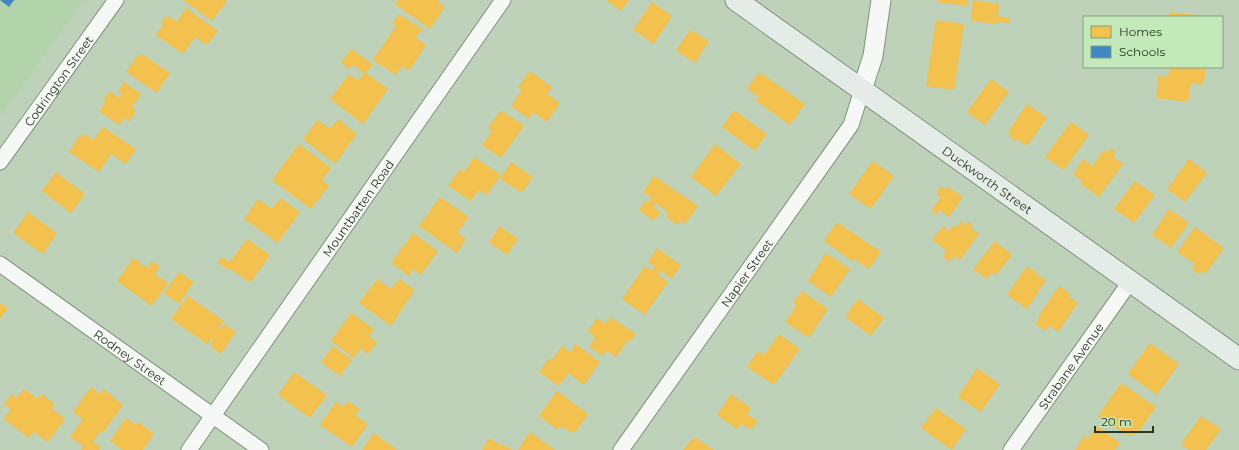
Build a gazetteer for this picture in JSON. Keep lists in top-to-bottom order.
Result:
{
  "streets": {
    "main road": ["Duckworth Street"],
    "street": [
      "Codrington Street",
      "Mountbatten Road",
      "Napier Street",
      "Rodney Street",
      "Strabane Avenue"
    ]
  },
  "crossings": [
    ["Duckworth Street", "Napier Street"],
    ["Duckworth Street", "Strabane Avenue"],
    ["Mountbatten Road", "Rodney Street"]
  ],
  "legend": ["Homes", "Schools"],
  "scale_bar": "20 m"
}
